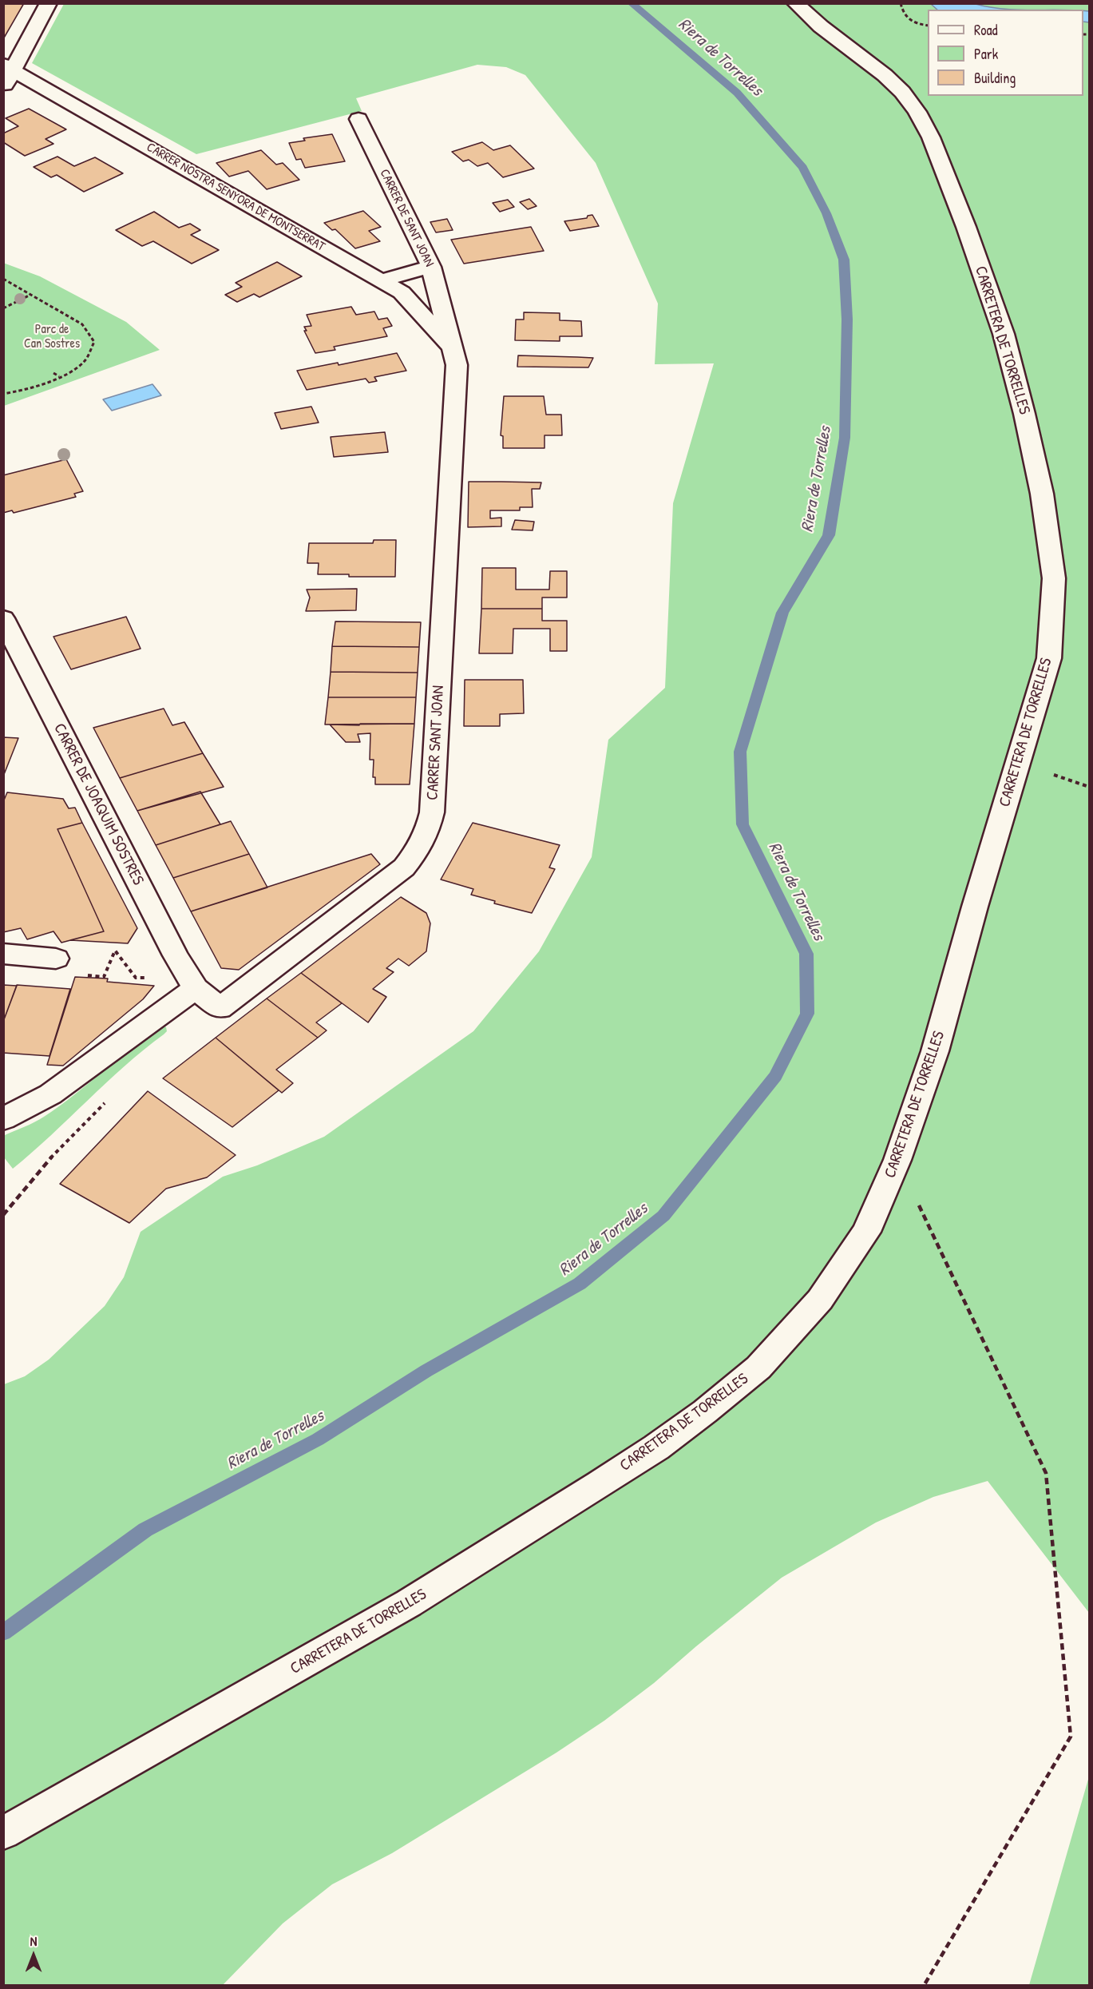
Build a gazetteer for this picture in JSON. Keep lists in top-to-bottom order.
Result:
{
  "streets": {
    "street": [
      "CARRER NOSTRA SENYORA DE MONTSERRAT",
      "CARRER DE SANT JOAN",
      "CARRETERA DE TORRELLES",
      "CARRER SANT JOAN",
      "CARRER DE JOAQUIM SOSTRES"
    ]
  },
  "crossings": [
    ["CARRER NOSTRA SENYORA DE MONTSERRAT", "CARRER DE SANT JOAN"],
    ["CARRER NOSTRA SENYORA DE MONTSERRAT", "CARRER SANT JOAN"],
    ["CARRER DE SANT JOAN", "CARRER SANT JOAN"],
    ["CARRER SANT JOAN", "CARRER DE JOAQUIM SOSTRES"]
  ],
  "water": ["Riera de Torrelles"],
  "parks": ["Parc de Can Sostres"],
  "legend": ["Road", "Park", "Building"],
  "north": "top"
}
